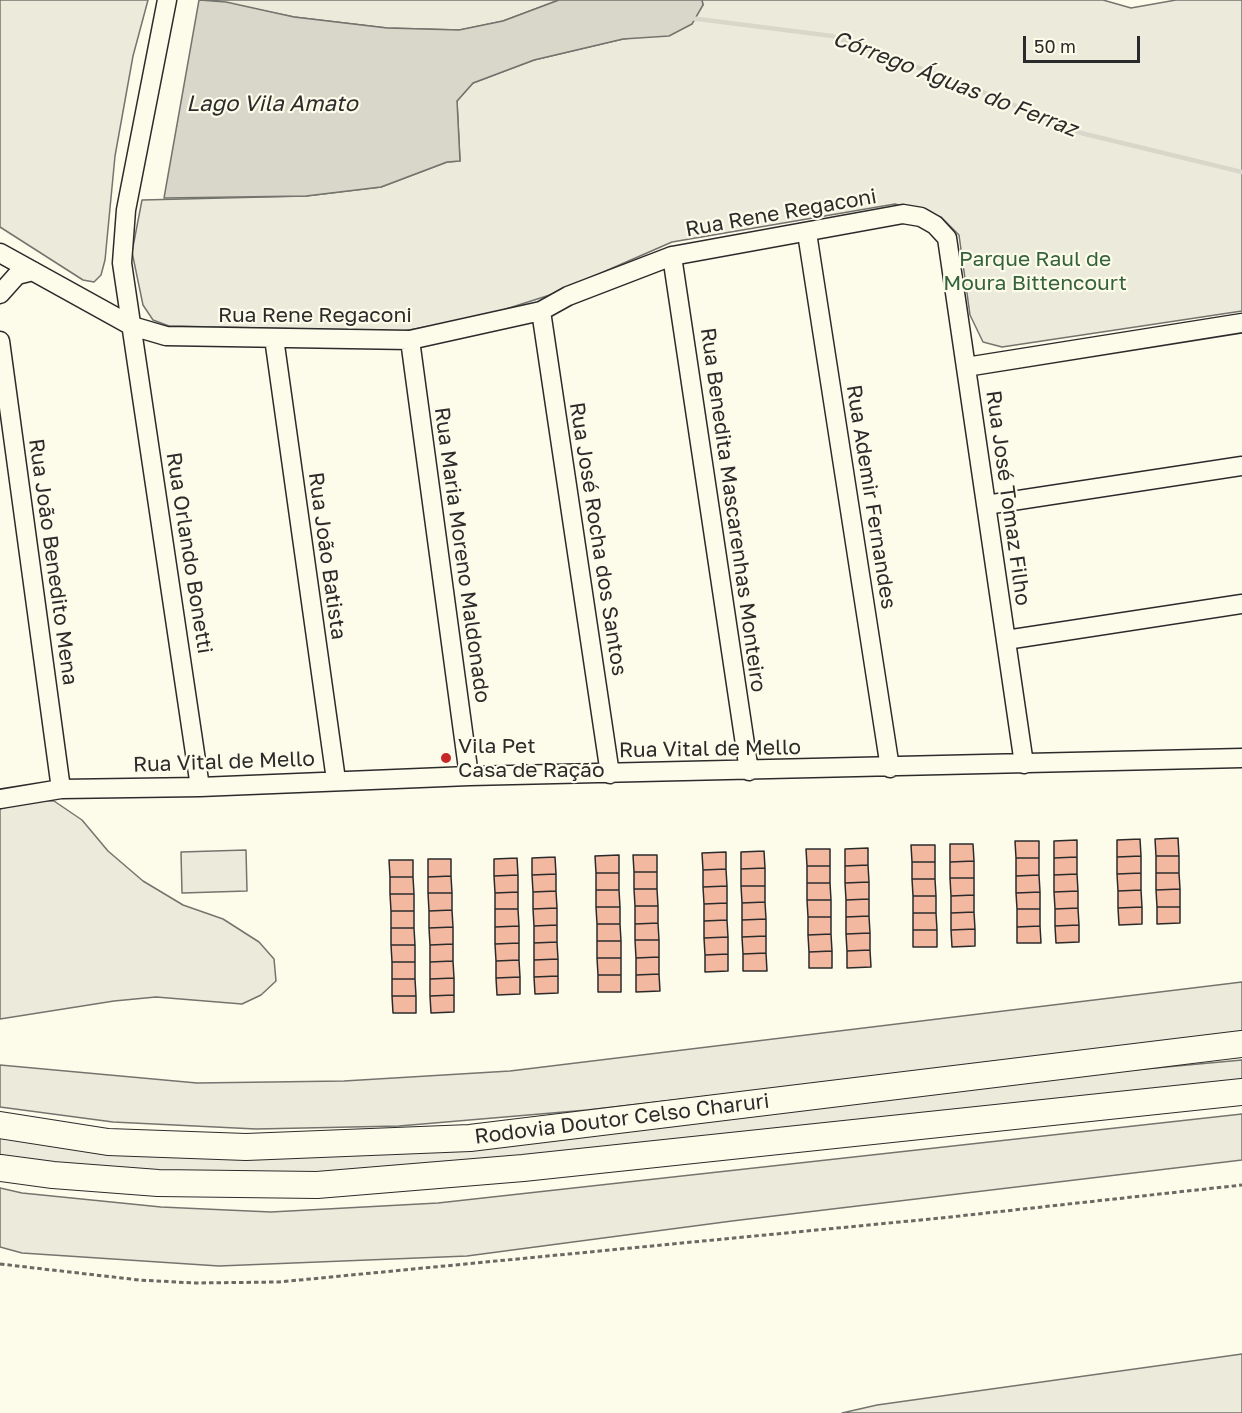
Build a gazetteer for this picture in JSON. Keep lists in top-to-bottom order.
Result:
{
  "streets": {
    "highway": ["Rodovia Doutor Celso Charuri"],
    "street": [
      "Rua Rene Regaconi",
      "Rua Ademir Fernandes",
      "Rua José Tomaz Filho",
      "Rua Benedita Mascarenhas Monteiro",
      "Rua José Rocha dos Santos",
      "Rua Orlando Bonetti",
      "Rua Maria Moreno Maldonado",
      "Rua João Batista",
      "Rua João Benedito Mena",
      "Rua Vital de Mello"
    ]
  },
  "crossings": [
    ["Rua Rene Regaconi", "Rua Ademir Fernandes"],
    ["Rua Rene Regaconi", "Rua José Tomaz Filho"],
    ["Rua Rene Regaconi", "Rua Benedita Mascarenhas Monteiro"],
    ["Rua Rene Regaconi", "Rua José Rocha dos Santos"],
    ["Rua Rene Regaconi", "Rua Orlando Bonetti"],
    ["Rua Rene Regaconi", "Rua Maria Moreno Maldonado"],
    ["Rua Rene Regaconi", "Rua João Batista"],
    ["Rua Ademir Fernandes", "Rua Vital de Mello"],
    ["Rua José Tomaz Filho", "Rua Vital de Mello"],
    ["Rua Benedita Mascarenhas Monteiro", "Rua Vital de Mello"],
    ["Rua José Rocha dos Santos", "Rua Vital de Mello"],
    ["Rua Orlando Bonetti", "Rua Vital de Mello"],
    ["Rua Maria Moreno Maldonado", "Rua Vital de Mello"],
    ["Rua João Batista", "Rua Vital de Mello"],
    ["Rua João Benedito Mena", "Rua Vital de Mello"]
  ],
  "water": ["Córrego Águas do Ferraz", "Lago Vila Amato"],
  "parks": ["Parque Raul de Moura Bittencourt"],
  "places": ["Vila Pet Casa de Ração"],
  "scale_bar": "50 m"
}
